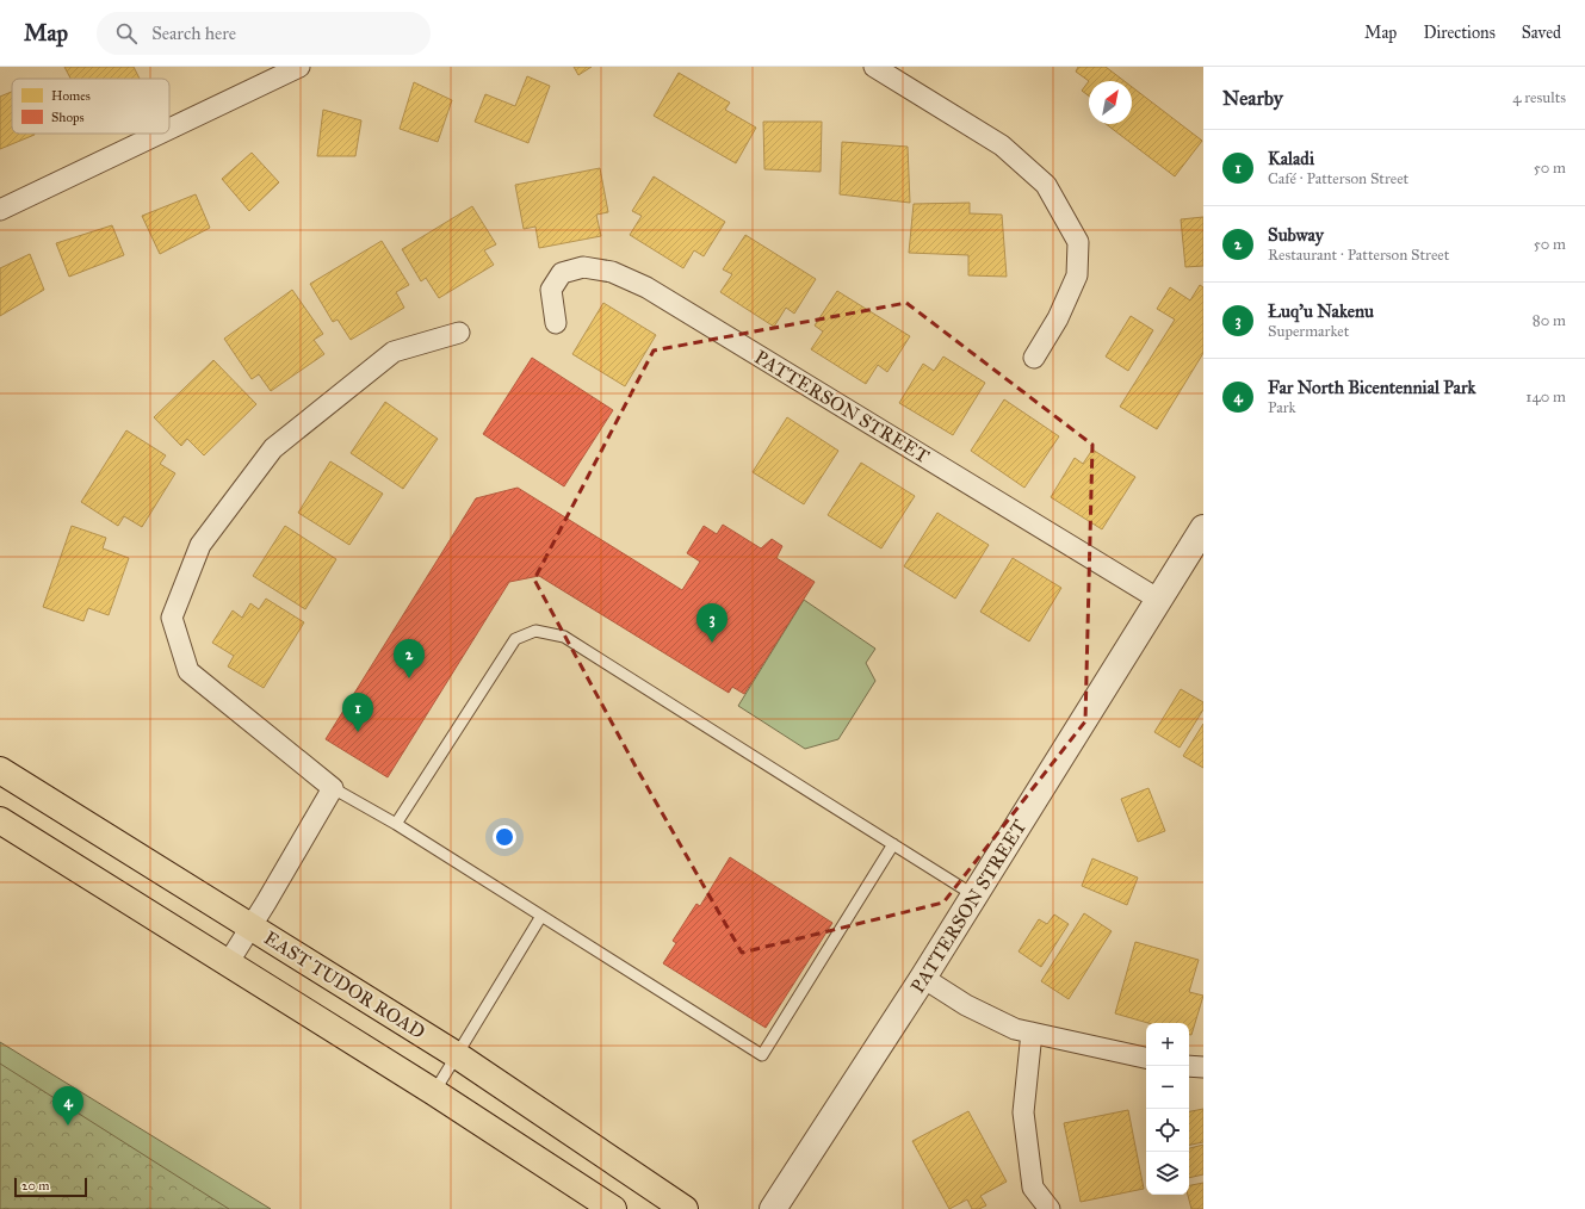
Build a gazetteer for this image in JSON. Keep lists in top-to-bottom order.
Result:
{
  "streets": {
    "main road": ["EAST TUDOR ROAD"],
    "street": ["PATTERSON STREET"]
  },
  "legend": ["Homes", "Shops"],
  "scale_bar": "20 m",
  "north": "top right",
  "page": {
    "header": "Map",
    "search": "Search here",
    "nav": ["Map", "Directions", "Saved"],
    "heading": ["Nearby", "4 results"],
    "list": [
      {
        "mark": "1",
        "name": "Kaladi",
        "note": "Café · Patterson Street",
        "value": "50 m"
      },
      {
        "mark": "2",
        "name": "Subway",
        "note": "Restaurant · Patterson Street",
        "value": "50 m"
      },
      {
        "mark": "3",
        "name": "Łuq’u Nakenu",
        "note": "Supermarket",
        "value": "80 m"
      },
      {
        "mark": "4",
        "name": "Far North Bicentennial Park",
        "note": "Park",
        "value": "140 m"
      }
    ],
    "pins": [
      "3",
      "2",
      "1",
      "4"
    ],
    "map_buttons": ["+", "−"],
    "scale": "20 m"
  }
}
